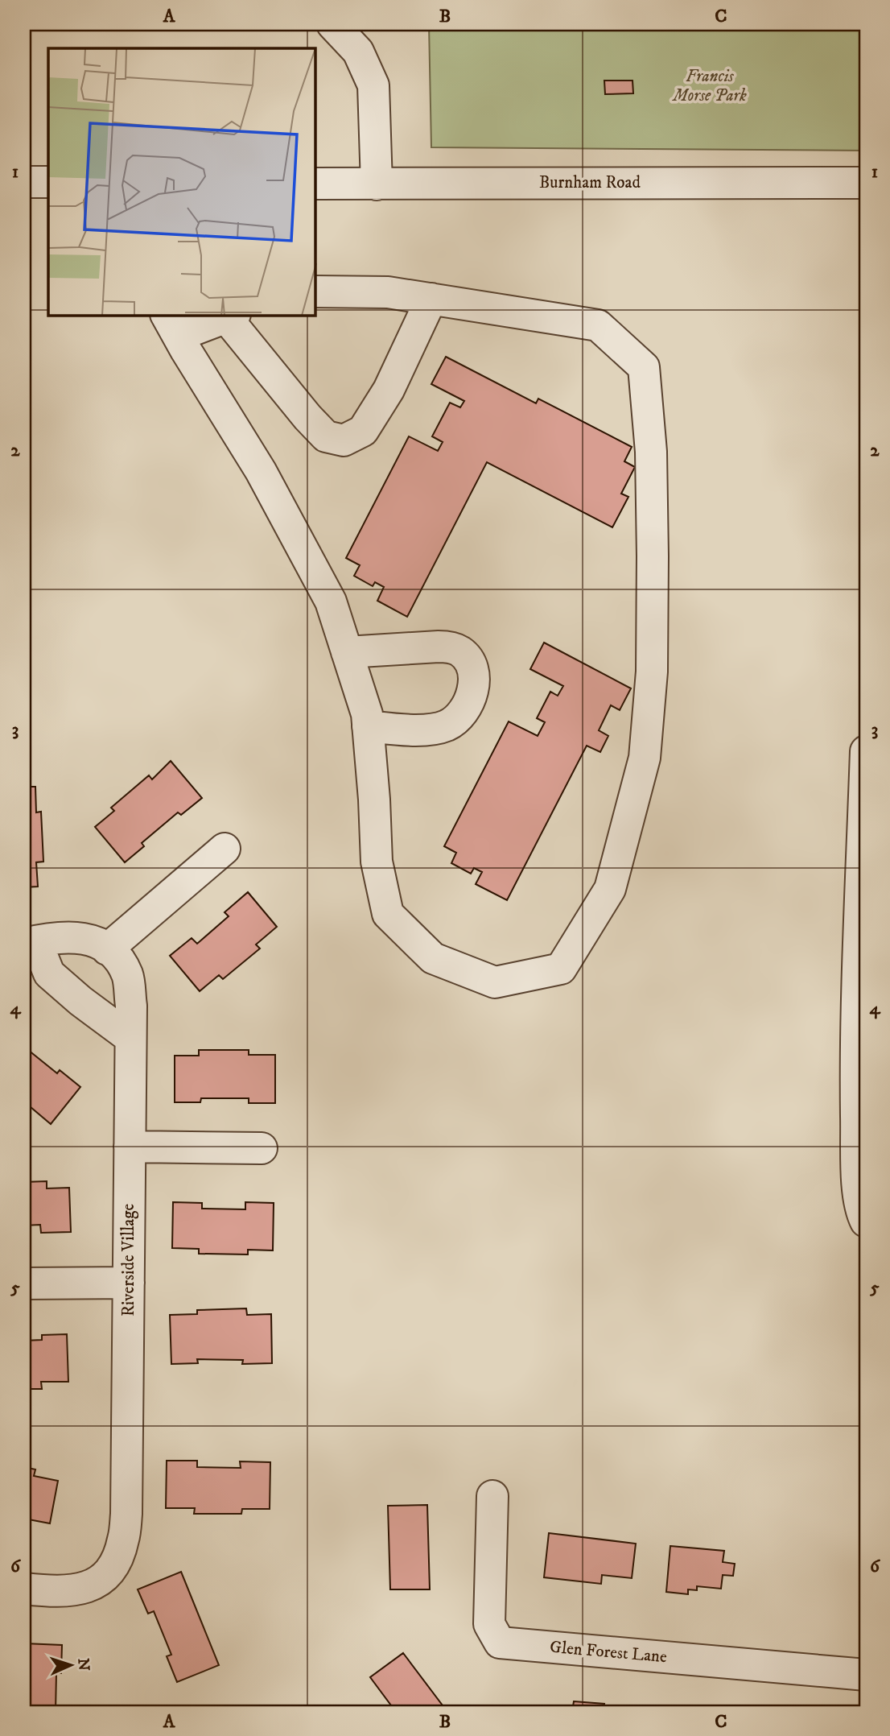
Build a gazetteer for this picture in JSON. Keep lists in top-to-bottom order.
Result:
{
  "streets": {
    "street": ["Burnham Road", "Riverside Village", "Glen Forest Lane"]
  },
  "parks": ["Francis Morse Park"],
  "north": "right",
  "grid": {
    "columns": ["A", "B", "C"],
    "rows": [
      "1",
      "2",
      "3",
      "4",
      "5",
      "6"
    ]
  }
}
